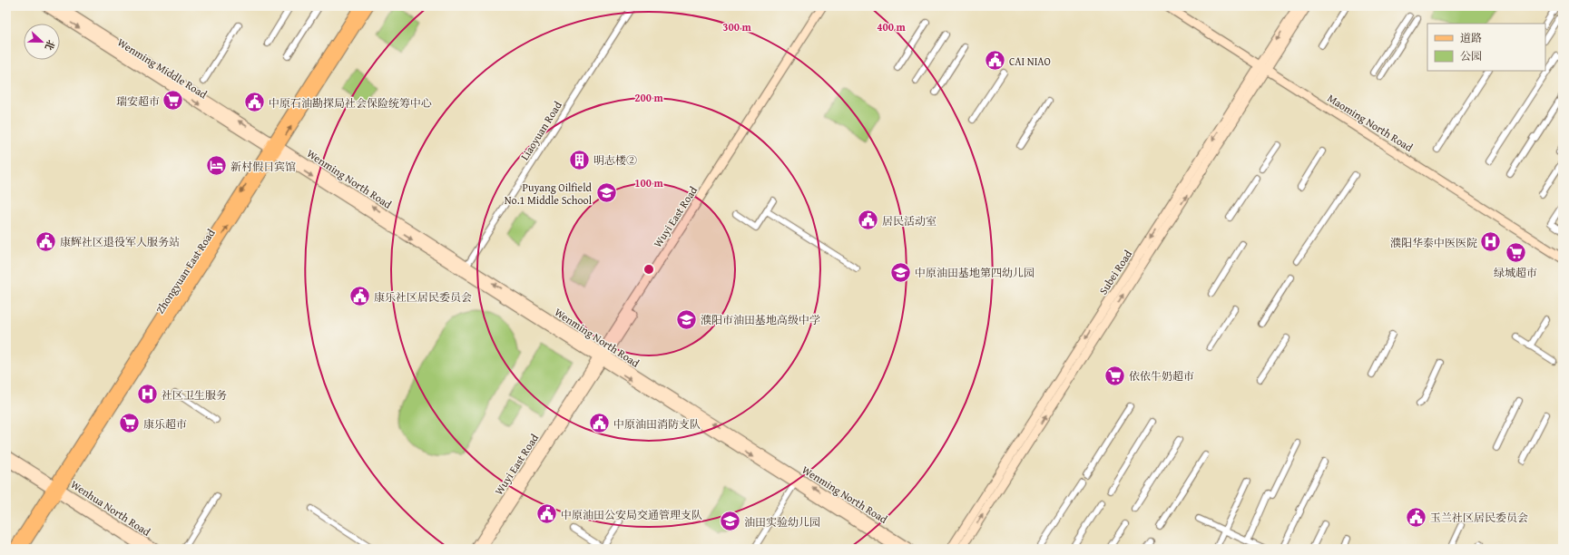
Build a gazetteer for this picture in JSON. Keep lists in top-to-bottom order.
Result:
{
  "streets": {
    "main road": ["Zhongyuan East Road"],
    "street": [
      "Wenming Middle Road",
      "Maoming North Road",
      "Liaoyuan Road",
      "Wenming North Road",
      "Wuyi East Road",
      "Subei Road",
      "Wenhua North Road"
    ]
  },
  "crossings": [
    ["Wenming Middle Road", "Wenming North Road"],
    ["Wenming Middle Road", "Zhongyuan East Road"],
    ["Maoming North Road", "Subei Road"],
    ["Liaoyuan Road", "Wenming North Road"],
    ["Wenming North Road", "Wuyi East Road"],
    ["Wenming North Road", "Zhongyuan East Road"],
    ["Zhongyuan East Road", "Wenhua North Road"]
  ],
  "places": {
    "public building": [
      "CAI NIAO",
      "中原石油勘探局社会保险统筹中心",
      "居民活动室",
      "康辉社区退役军人服务站",
      "康乐社区居民委员会",
      "中原油田消防支队",
      "中原油田公安局交通管理支队",
      "玉兰社区居民委员会"
    ],
    "supermarket": [
      "瑞安超市",
      "绿城超市",
      "依依牛奶超市",
      "康乐超市"
    ],
    "building": ["明志楼②"],
    "hotel": ["新村假日宾馆"],
    "school or university": [
      "Puyang Oilfield No.1 Middle School",
      "中原油田基地第四幼儿园",
      "濮阳市油田基地高级中学",
      "油田实验幼儿园"
    ],
    "hospital": ["濮阳华泰中医医院", "社区卫生服务"]
  },
  "legend": ["道路", "公园"],
  "north": "right",
  "rings": [
    "400 m",
    "300 m",
    "200 m",
    "100 m"
  ]
}
